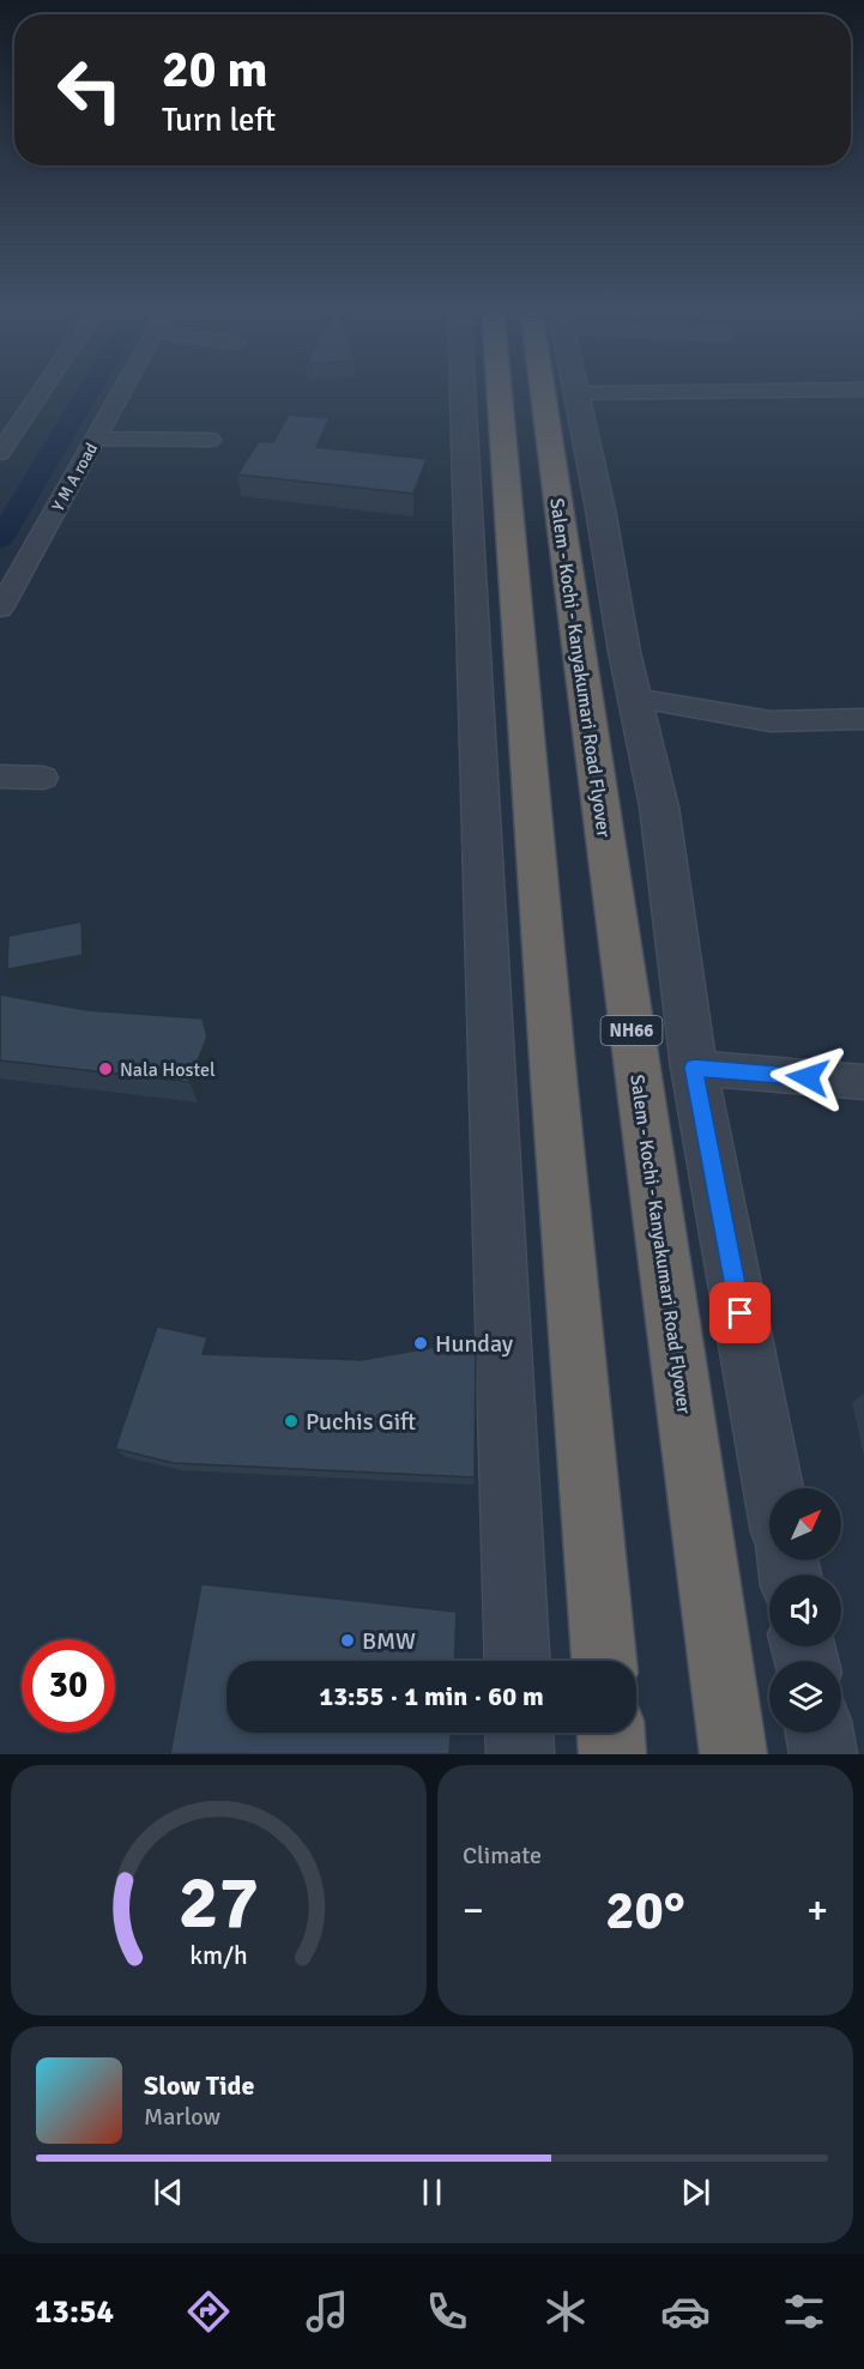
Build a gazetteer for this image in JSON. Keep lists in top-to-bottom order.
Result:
{
  "streets": {
    "highway": ["Salem - Kochi - Kanyakumari Road Flyover", "NH66"],
    "street": ["Y M A road"]
  },
  "places": [
    "Nala Hostel",
    "Hunday",
    "Puchis Gift",
    "BMW"
  ],
  "north": "top right",
  "page": {
    "turn": ["20 m", "Turn left"],
    "limit": "30",
    "trip": "13:55 · 1 min · 60 m",
    "tile": "Climate",
    "heat": ["−", "20°", "+"],
    "song": ["Slow Tide", "Marlow"],
    "tabs": "13:54",
    "gauge": ["27", "km/h"]
  }
}
